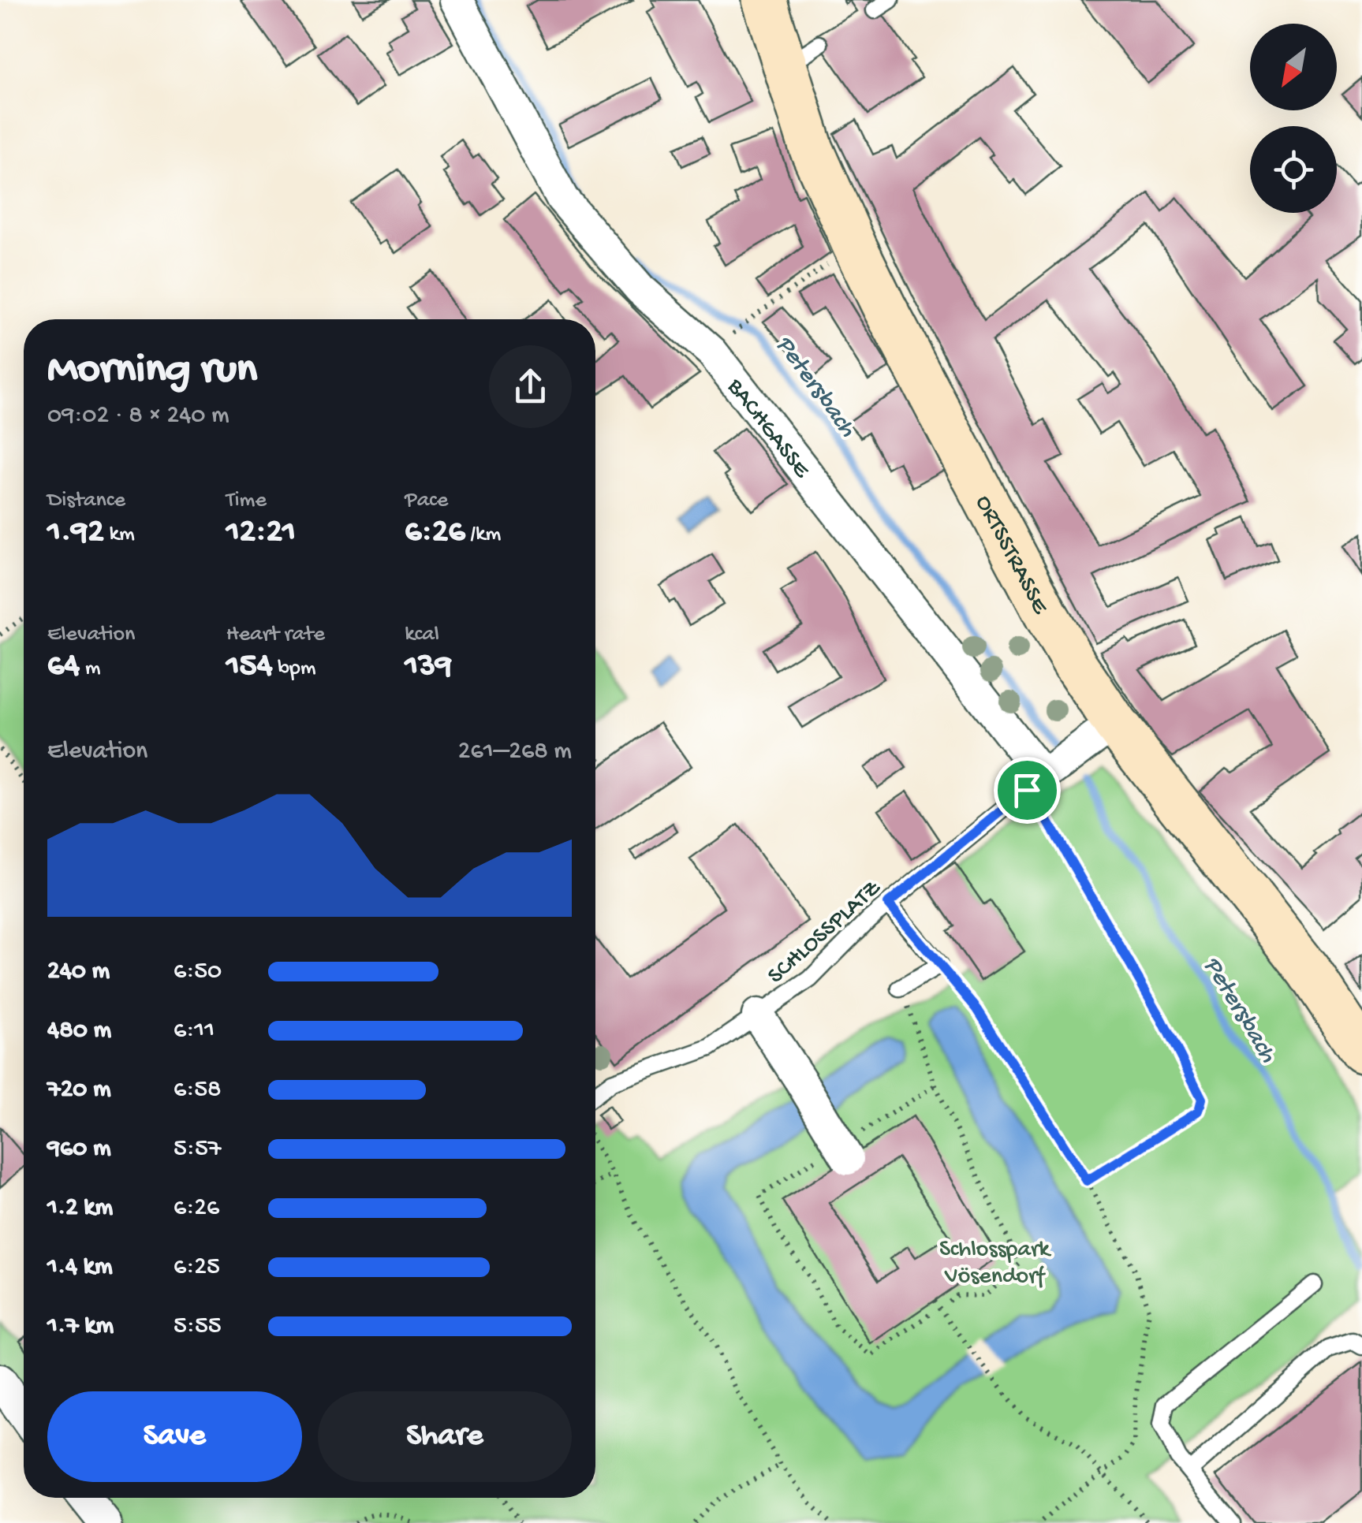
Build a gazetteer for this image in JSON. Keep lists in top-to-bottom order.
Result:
{
  "streets": {
    "street": ["BACHGASSE", "ORTSSTRASSE"],
    "lane": ["SCHLOSSPLATZ"]
  },
  "crossings": [
    ["BACHGASSE", "SCHLOSSPLATZ"]
  ],
  "water": ["Petersbach"],
  "parks": ["Schlosspark Vösendorf"],
  "north": "bottom left",
  "page": {
    "heading": ["Morning run", "09:02 · 8 × 240 m"],
    "stats": [
      ["Distance", "1.92 km"],
      ["Time", "12:21"],
      ["Pace", "6:26 /km"],
      ["Elevation", "64 m"],
      ["Heart rate", "154 bpm"],
      ["kcal", "139"]
    ],
    "chart": ["Elevation", "261–268 m"],
    "list": [
      {
        "name": "240 m",
        "note": "6:50"
      },
      {
        "name": "480 m",
        "note": "6:11"
      },
      {
        "name": "720 m",
        "note": "6:58"
      },
      {
        "name": "960 m",
        "note": "5:57"
      },
      {
        "name": "1.2 km",
        "note": "6:26"
      },
      {
        "name": "1.4 km",
        "note": "6:25"
      },
      {
        "name": "1.7 km",
        "note": "5:55"
      }
    ],
    "buttons": ["Save", "Share"]
  }
}
